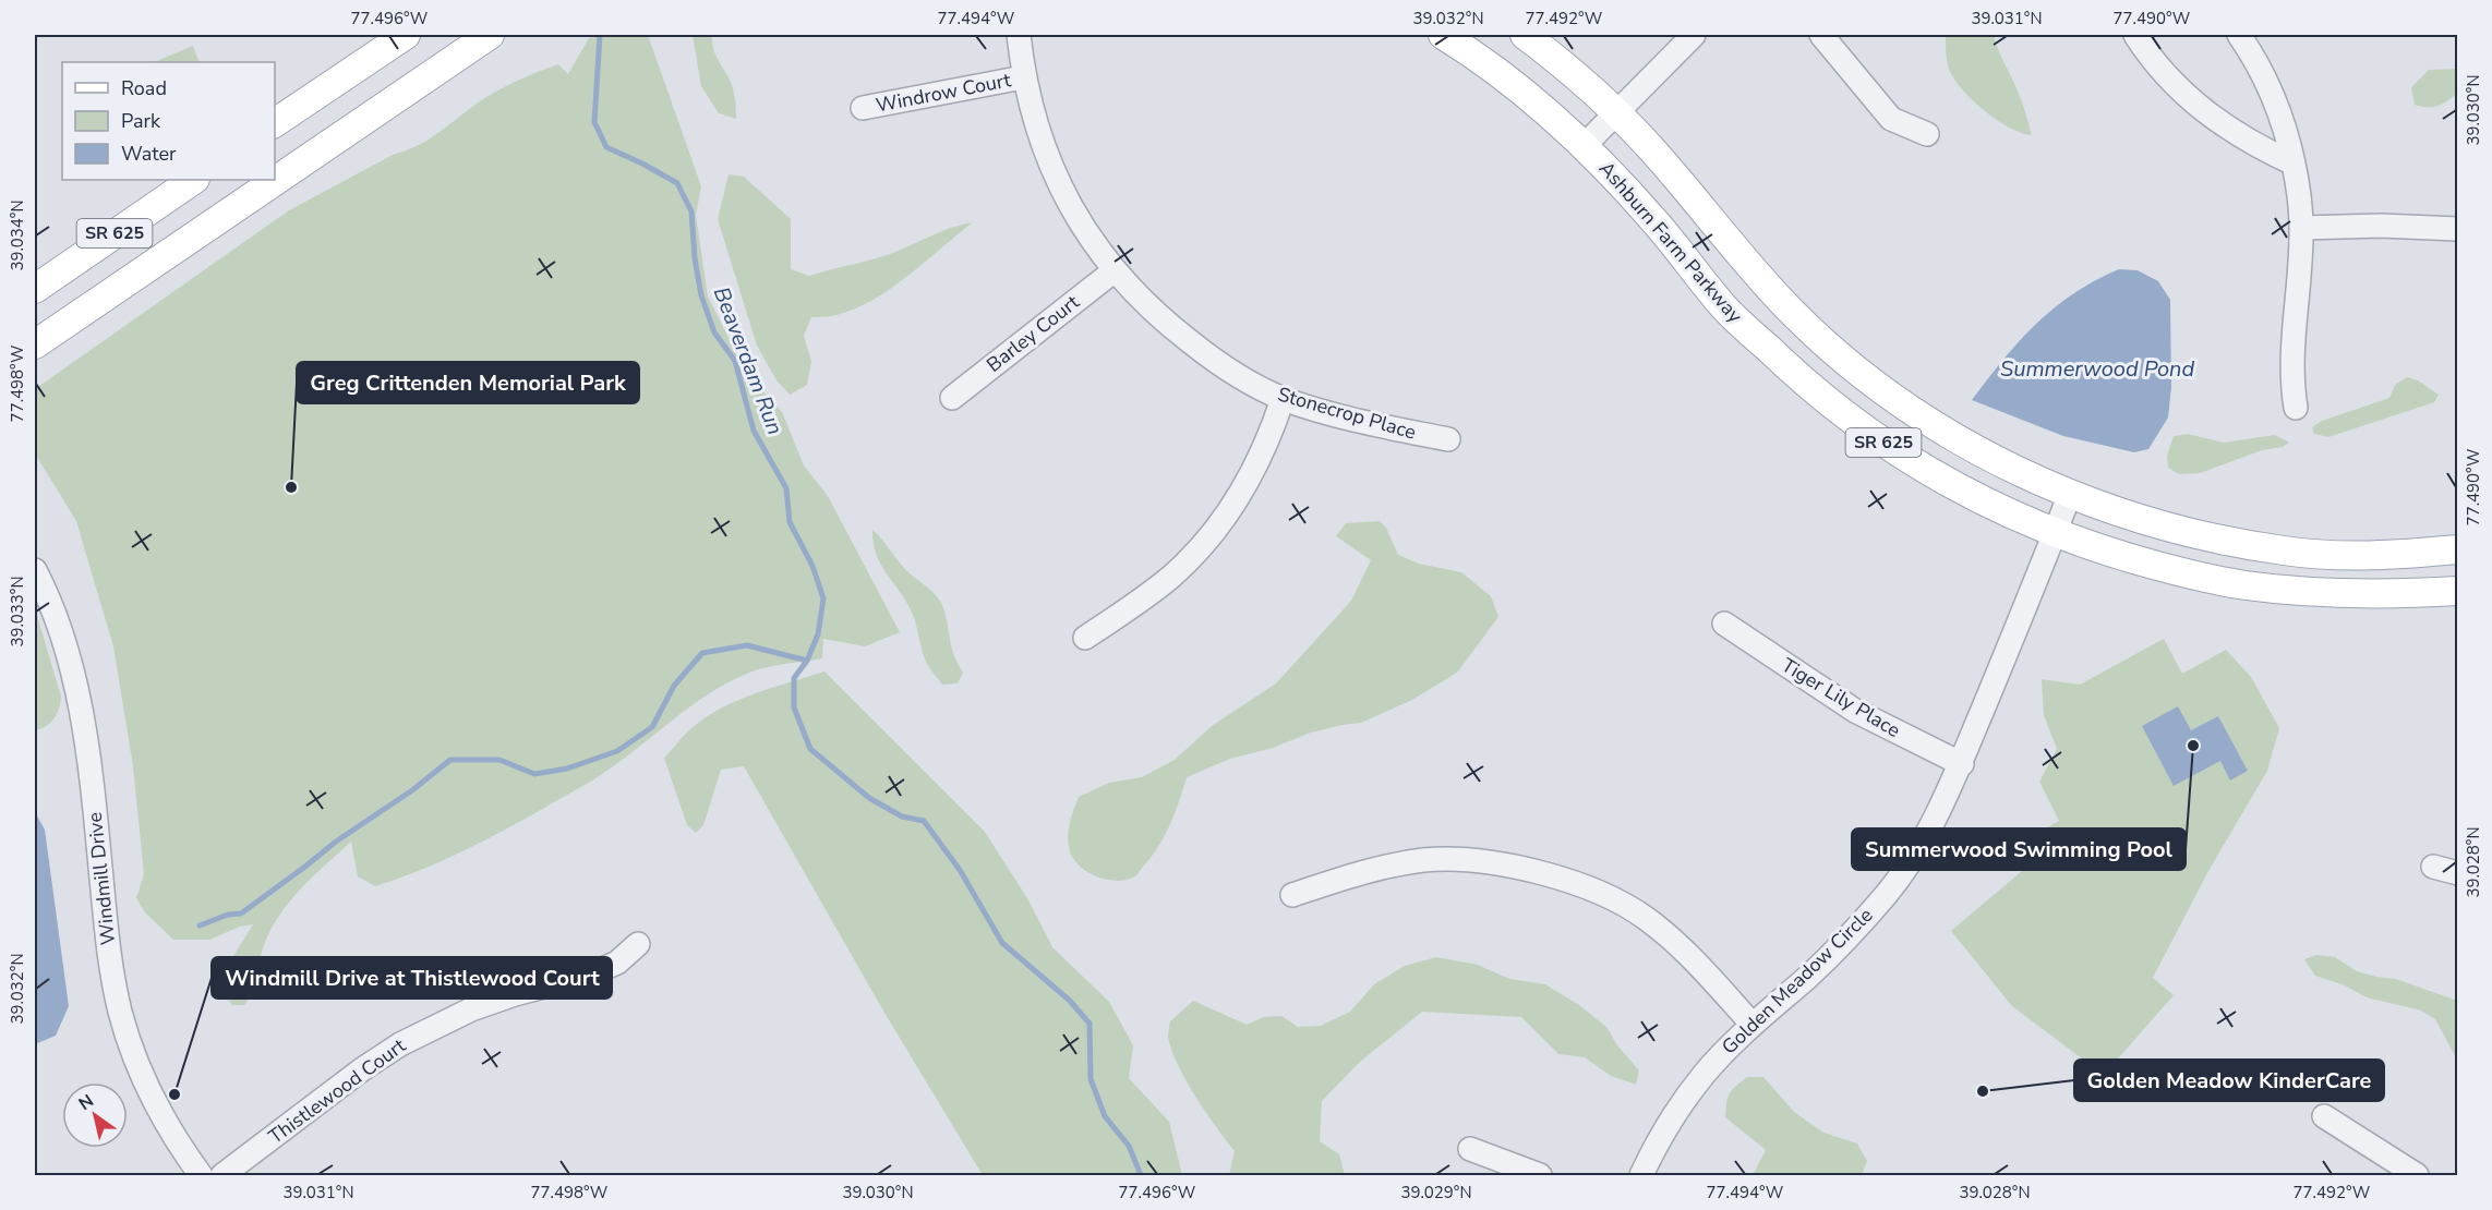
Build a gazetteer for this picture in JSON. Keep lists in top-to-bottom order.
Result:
{
  "streets": {
    "main road": ["SR 625", "Ashburn Farm Parkway"],
    "street": [
      "Windrow Court",
      "Barley Court",
      "Stonecrop Place",
      "Tiger Lily Place",
      "Windmill Drive",
      "Golden Meadow Circle",
      "Thistlewood Court"
    ]
  },
  "crossings": [
    ["Windrow Court", "Stonecrop Place"],
    ["SR 625", "Golden Meadow Circle"],
    ["Ashburn Farm Parkway", "Golden Meadow Circle"],
    ["Barley Court", "Stonecrop Place"],
    ["Tiger Lily Place", "Golden Meadow Circle"]
  ],
  "water": ["Beaverdam Run", "Summerwood Pond"],
  "places": [
    "Greg Crittenden Memorial Park",
    "Summerwood Swimming Pool",
    "Golden Meadow KinderCare",
    "Windmill Drive at Thistlewood Court"
  ],
  "legend": ["Road", "Park", "Water"],
  "north": "top left",
  "coordinates": [
    "77.496°W",
    "77.494°W",
    "39.032°N",
    "77.492°W",
    "39.031°N",
    "77.490°W",
    "39.030°N",
    "39.034°N",
    "77.498°W",
    "39.033°N",
    "39.028°N",
    "39.029°N"
  ]
}
